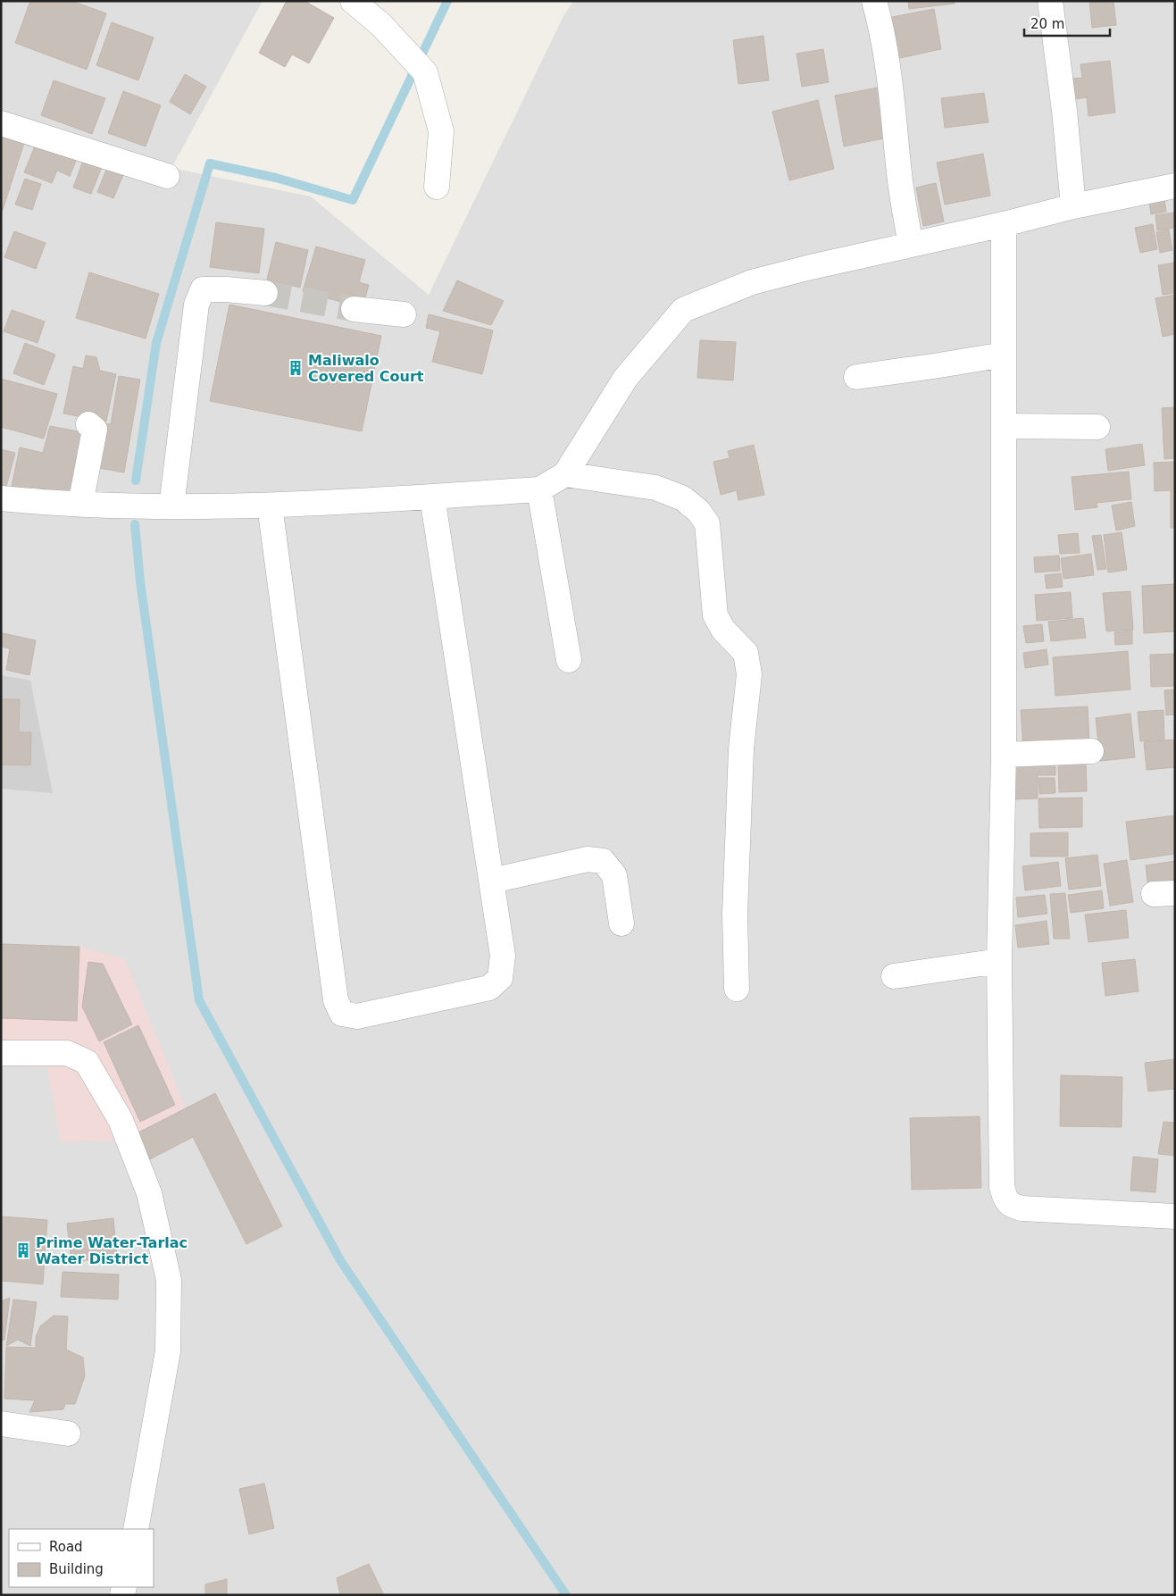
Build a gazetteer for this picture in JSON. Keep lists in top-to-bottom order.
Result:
{
  "places": {
    "building": ["Maliwalo Covered Court", "Prime Water-Tarlac Water District"]
  },
  "legend": ["Road", "Building"],
  "scale_bar": "20 m"
}
